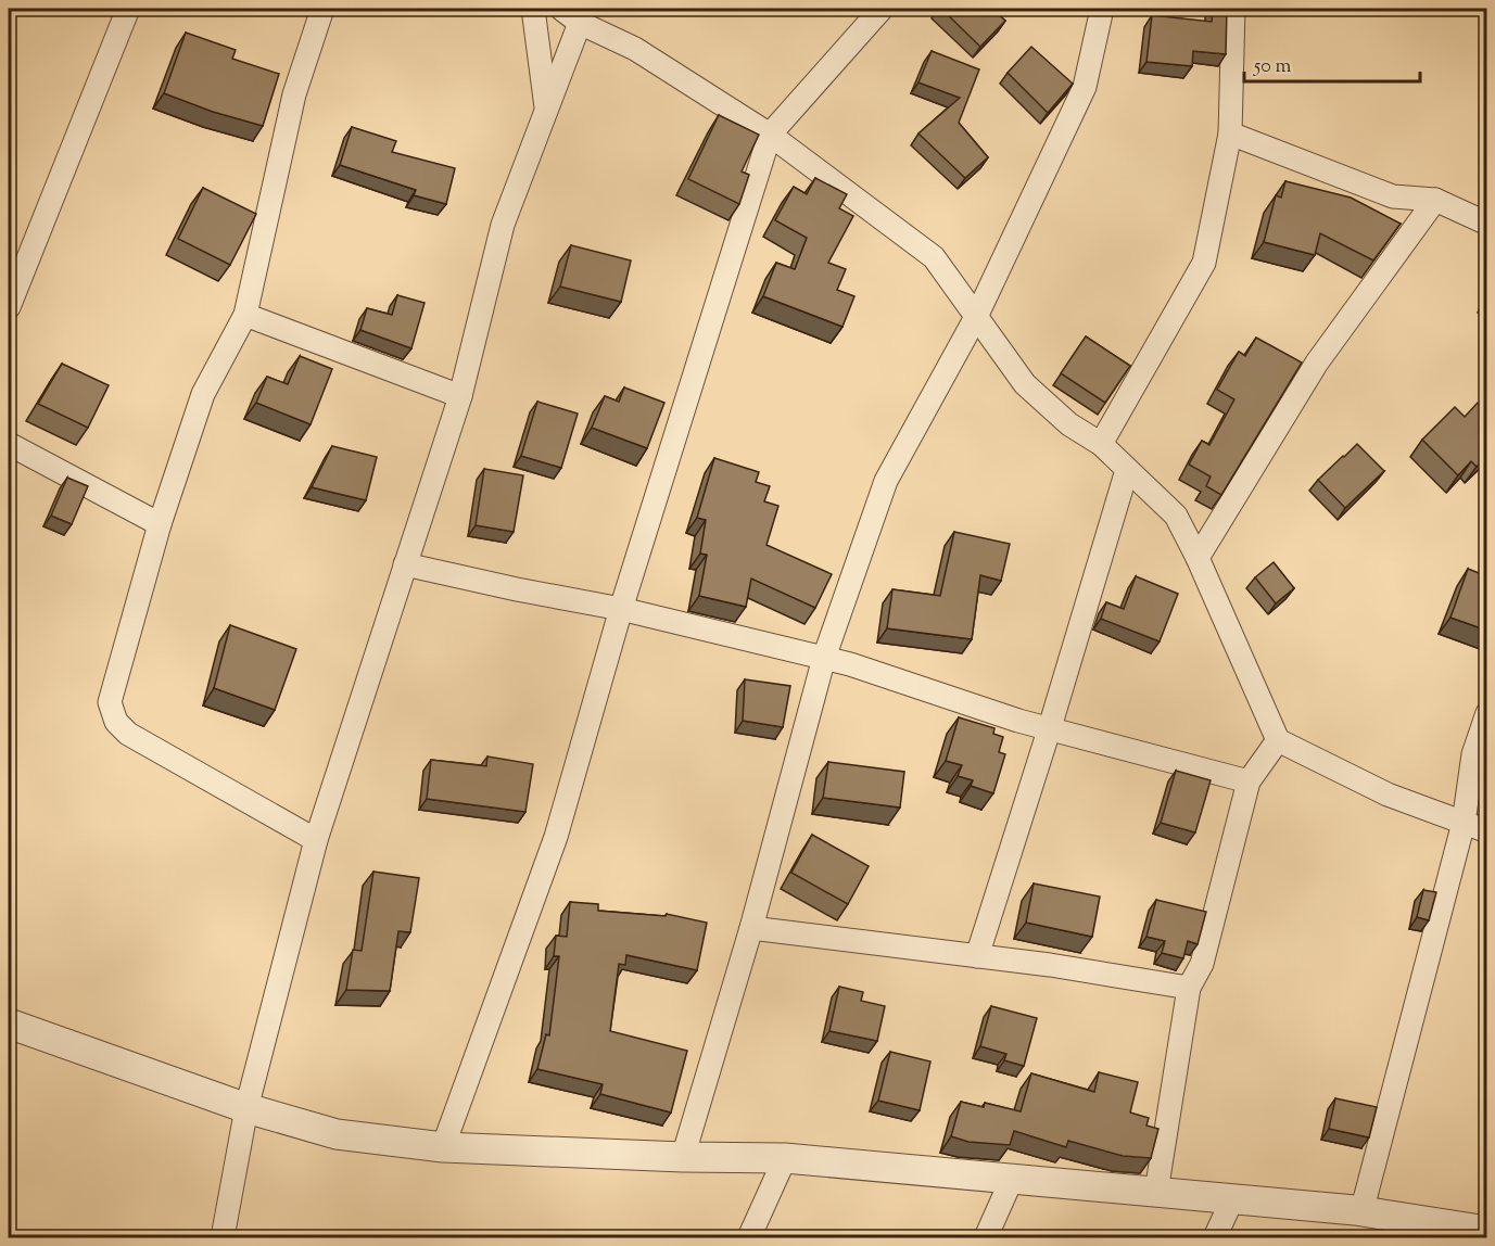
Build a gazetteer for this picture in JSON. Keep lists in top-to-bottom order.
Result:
{
  "scale_bar": "50 m"
}
